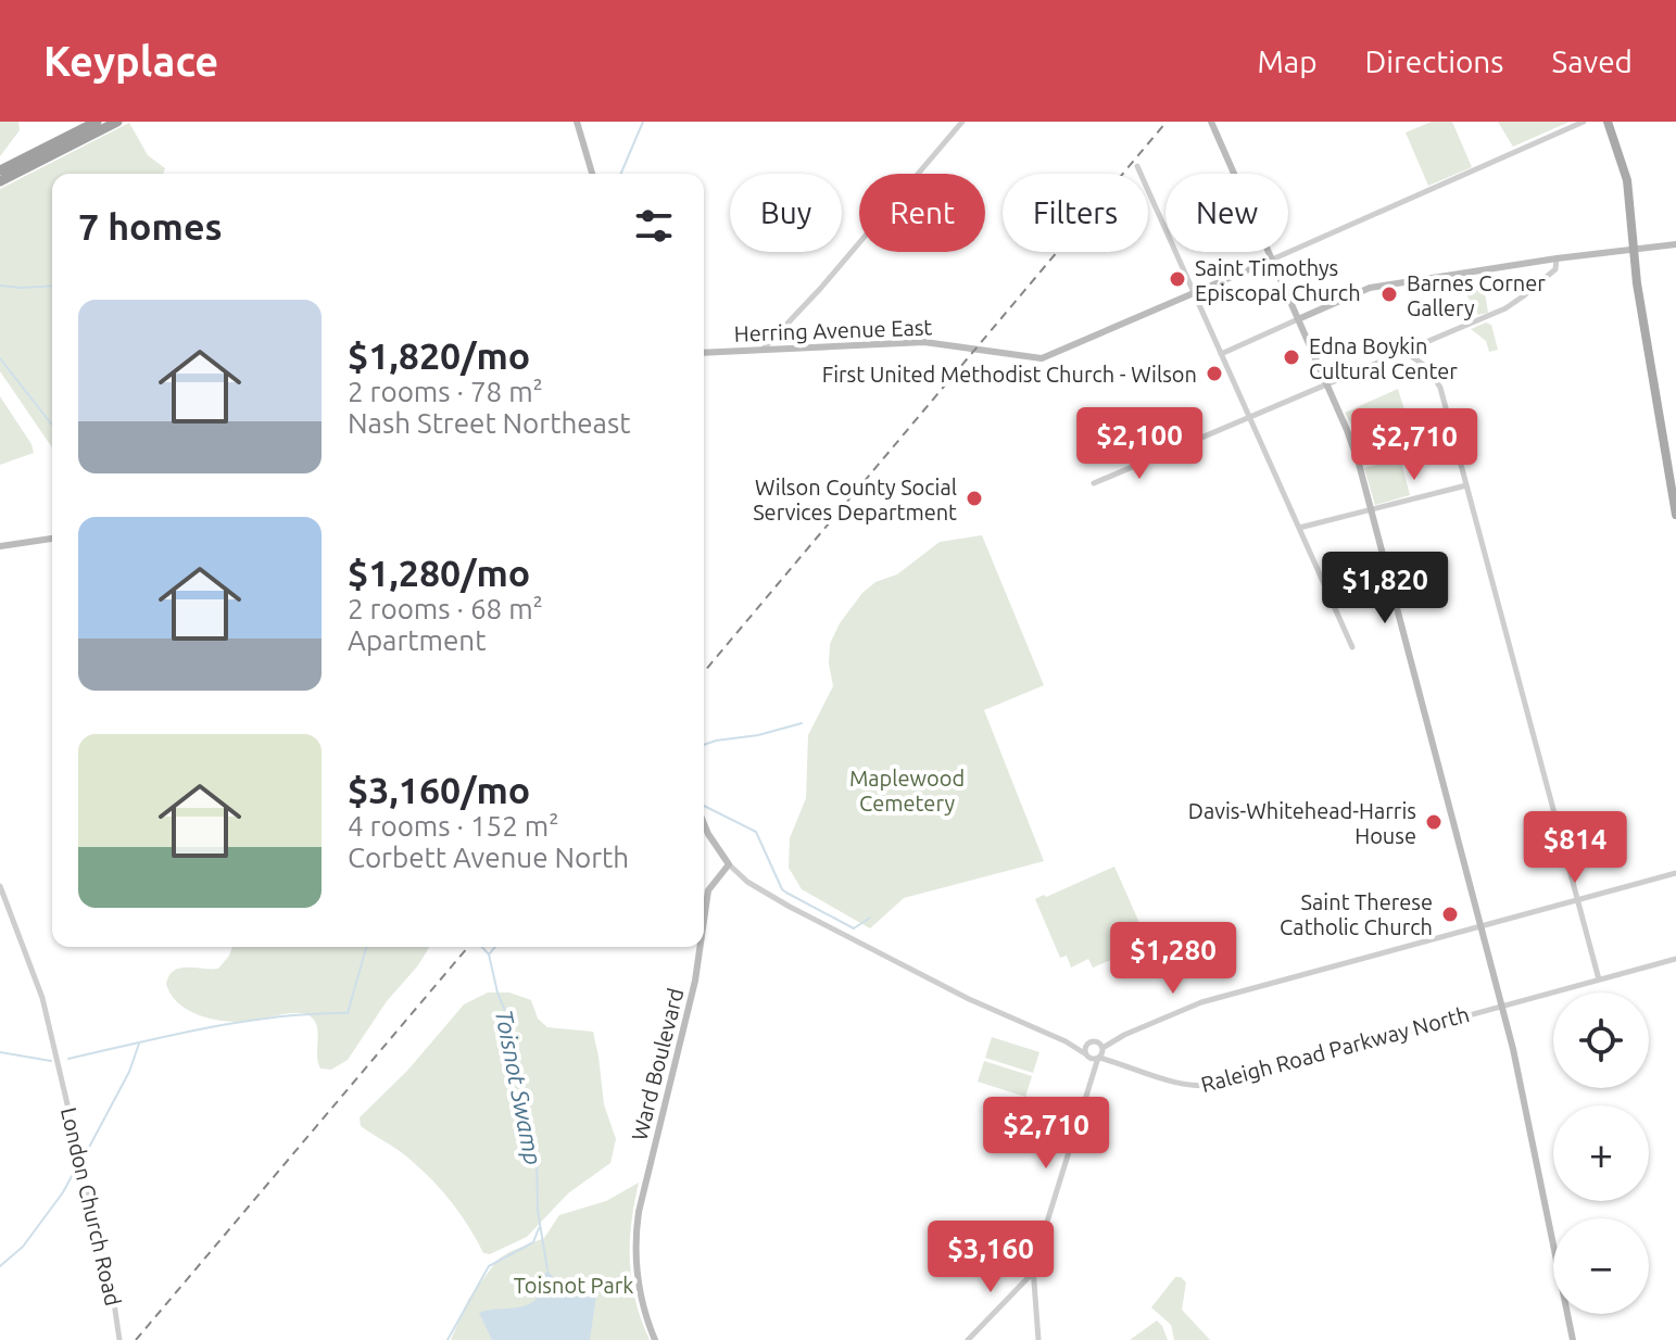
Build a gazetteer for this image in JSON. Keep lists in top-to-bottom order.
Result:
{
  "streets": {
    "main road": ["Herring Avenue East", "Ward Boulevard"],
    "street": ["Raleigh Road Parkway North", "London Church Road"]
  },
  "water": ["Toisnot Swamp"],
  "parks": ["Maplewood Cemetery", "Toisnot Park"],
  "places": [
    "Saint Timothys Episcopal Church",
    "Barnes Corner Gallery",
    "Edna Boykin Cultural Center",
    "First United Methodist Church - Wilson",
    "Wilson County Social Services Department",
    "Davis-Whitehead-Harris House",
    "Saint Therese Catholic Church"
  ],
  "page": {
    "header": "Keyplace",
    "nav": ["Map", "Directions", "Saved"],
    "chip": [
      "Buy",
      "Rent",
      "Filters",
      "New"
    ],
    "heading": "7 homes",
    "list": [
      {
        "name": "$1,820/mo",
        "note": "2 rooms · 78 m² · Nash Street Northeast"
      },
      {
        "name": "$1,280/mo",
        "note": "2 rooms · 68 m² · Apartment"
      },
      {
        "name": "$3,160/mo",
        "note": "4 rooms · 152 m² · Corbett Avenue North"
      }
    ],
    "price": [
      "$2,100",
      "$2,710",
      "$1,820",
      "$814",
      "$1,280",
      "$2,710",
      "$3,160"
    ],
    "map_buttons": ["+", "−"]
  }
}
